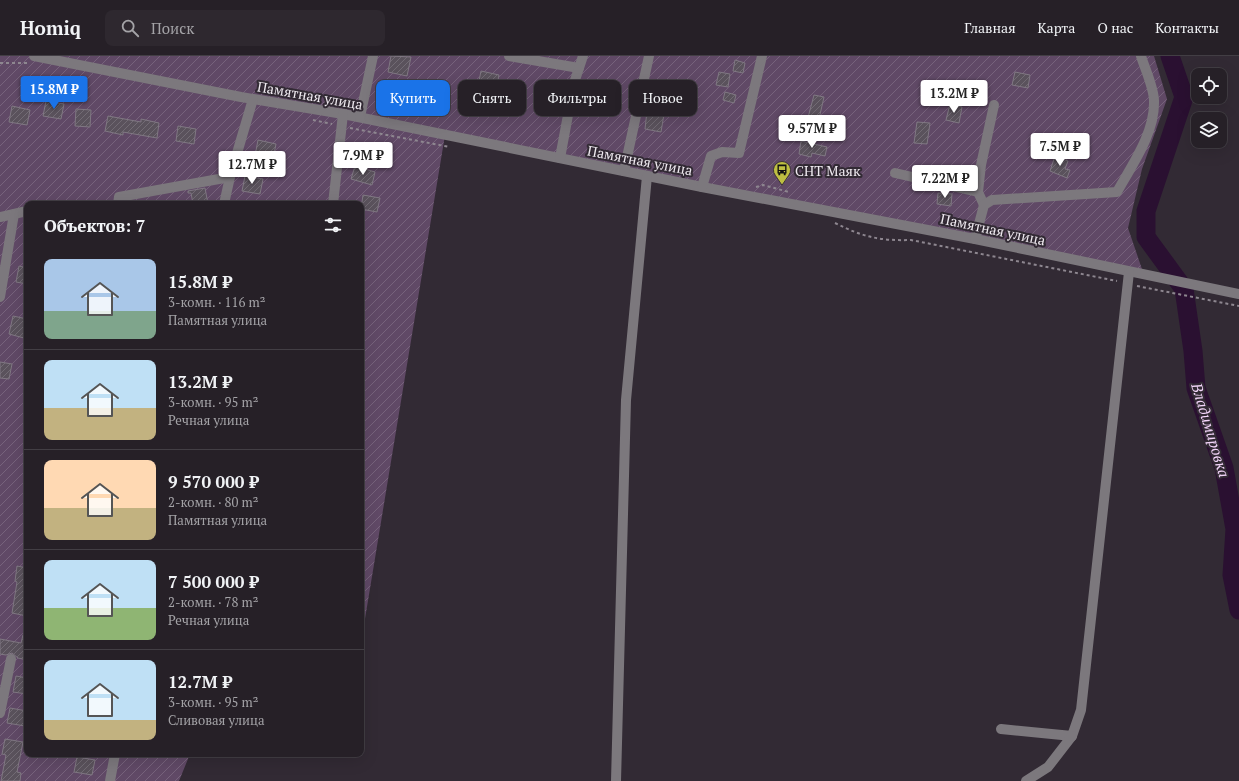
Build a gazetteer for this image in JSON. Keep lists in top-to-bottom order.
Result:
{
  "streets": {
    "street": ["Памятная улица"]
  },
  "water": ["Владимировка"],
  "places": {
    "bus stop": ["СНТ Маяк"]
  },
  "page": {
    "header": "Homiq",
    "search": "Поиск",
    "nav": [
      "Главная",
      "Карта",
      "О нас",
      "Контакты"
    ],
    "price": [
      "15.8M ₽",
      "13.2M ₽",
      "9.57M ₽",
      "7.5M ₽",
      "7.9M ₽",
      "12.7M ₽",
      "7.22M ₽"
    ],
    "chip": [
      "Купить",
      "Снять",
      "Фильтры",
      "Новое"
    ],
    "heading": "Объектов: 7",
    "list": [
      {
        "name": "15.8M ₽",
        "note": "3-комн. · 116 m² · Памятная улица"
      },
      {
        "name": "13.2M ₽",
        "note": "3-комн. · 95 m² · Речная улица"
      },
      {
        "name": "9 570 000 ₽",
        "note": "2-комн. · 80 m² · Памятная улица"
      },
      {
        "name": "7 500 000 ₽",
        "note": "2-комн. · 78 m² · Речная улица"
      },
      {
        "name": "12.7M ₽",
        "note": "3-комн. · 95 m² · Сливовая улица"
      }
    ]
  }
}
